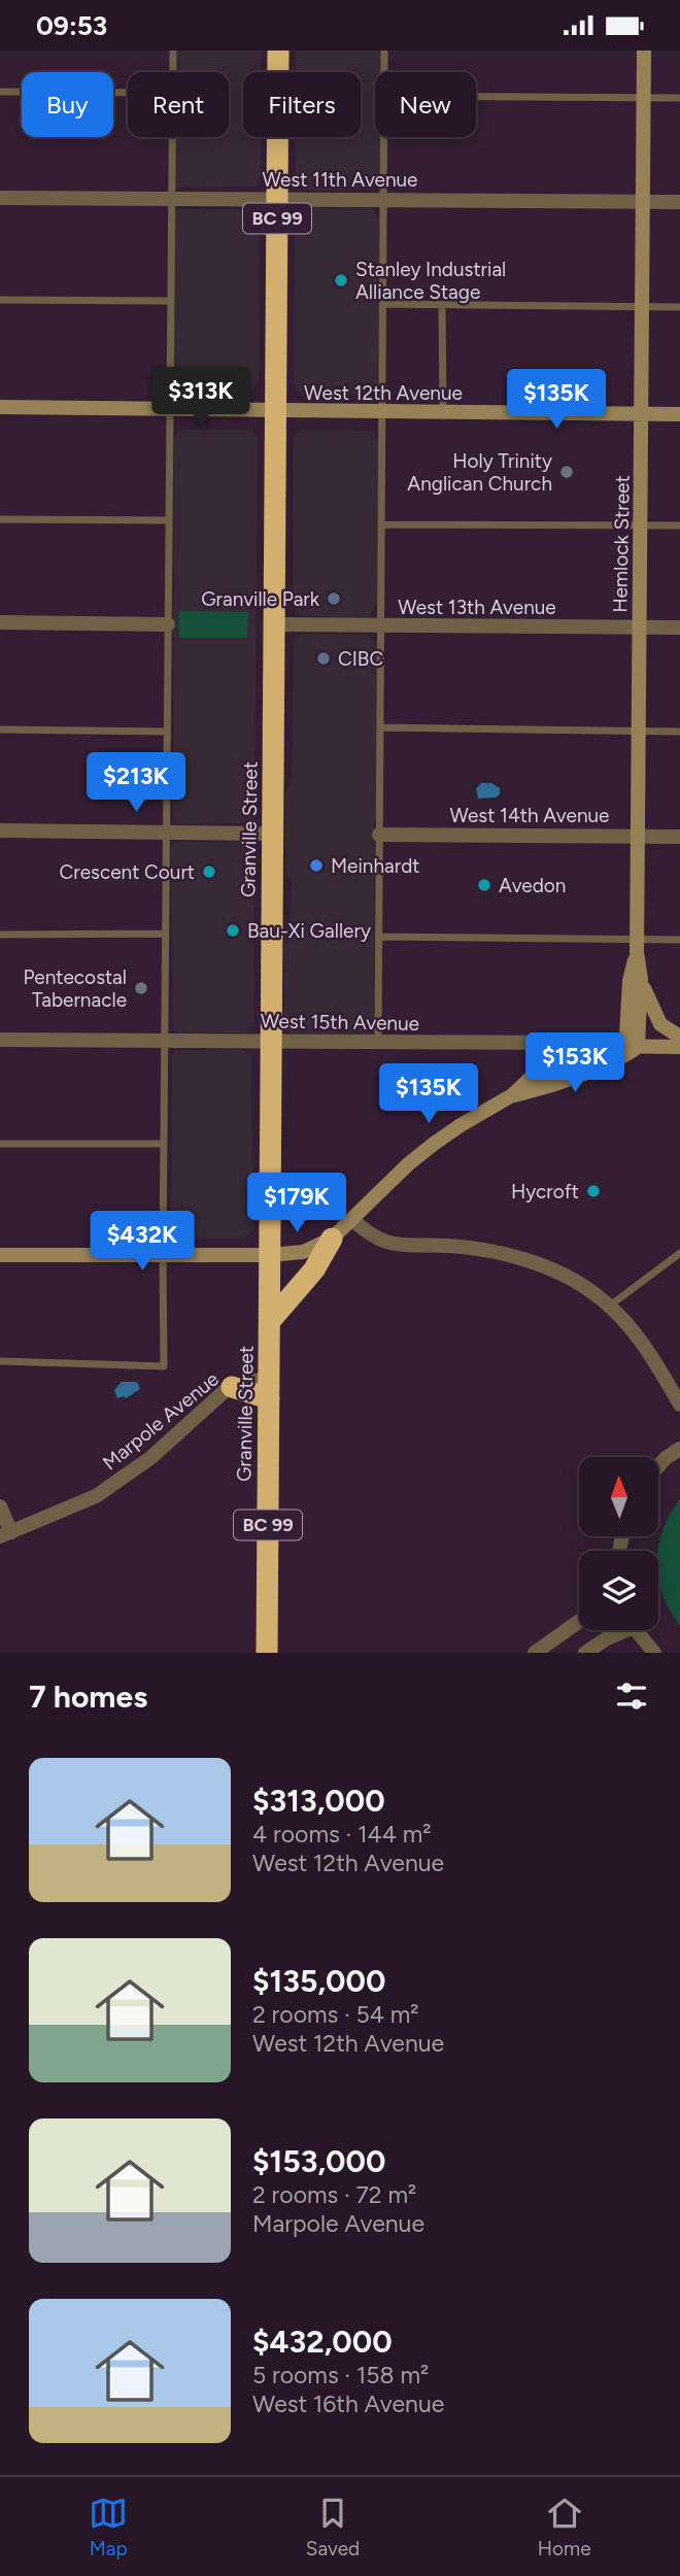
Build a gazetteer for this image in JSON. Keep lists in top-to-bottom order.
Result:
{
  "streets": {
    "highway": ["BC 99", "Granville Street"],
    "street": [
      "West 11th Avenue",
      "West 12th Avenue",
      "Hemlock Street",
      "West 13th Avenue",
      "West 14th Avenue",
      "West 15th Avenue",
      "Marpole Avenue"
    ]
  },
  "crossings": [
    ["West 11th Avenue", "Hemlock Street"],
    ["West 11th Avenue", "Granville Street"],
    ["West 12th Avenue", "Hemlock Street"],
    ["West 12th Avenue", "Granville Street"],
    ["Hemlock Street", "West 13th Avenue"],
    ["Hemlock Street", "West 14th Avenue"],
    ["Hemlock Street", "West 15th Avenue"],
    ["West 13th Avenue", "Granville Street"],
    ["Granville Street", "West 15th Avenue"]
  ],
  "places": [
    "Stanley Industrial Alliance Stage",
    "Holy Trinity Anglican Church",
    "Granville Park",
    "CIBC",
    "Meinhardt",
    "Crescent Court",
    "Avedon",
    "Bau-Xi Gallery",
    "Pentecostal Tabernacle",
    "Hycroft"
  ],
  "north": "top",
  "page": {
    "status": "09:53",
    "chip": [
      "Buy",
      "Rent",
      "Filters",
      "New"
    ],
    "price": [
      "$313K",
      "$135K",
      "$213K",
      "$153K",
      "$135K",
      "$179K",
      "$432K"
    ],
    "heading": "7 homes",
    "list": [
      {
        "name": "$313,000",
        "note": "4 rooms · 144 m² · West 12th Avenue"
      },
      {
        "name": "$135,000",
        "note": "2 rooms · 54 m² · West 12th Avenue"
      },
      {
        "name": "$153,000",
        "note": "2 rooms · 72 m² · Marpole Avenue"
      },
      {
        "name": "$432,000",
        "note": "5 rooms · 158 m² · West 16th Avenue"
      }
    ],
    "tabs": ["Map", "Saved", "Home"]
  }
}
